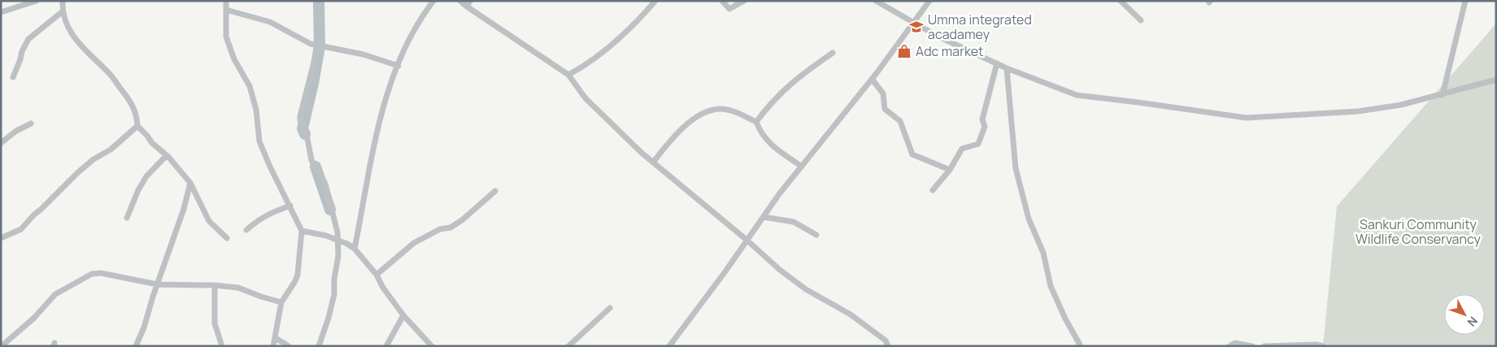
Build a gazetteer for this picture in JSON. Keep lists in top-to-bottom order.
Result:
{
  "parks": ["Sankuri Community Wildlife Conservancy"],
  "places": {
    "school or university": ["Umma integrated acadamey"],
    "shop": ["Adc market"]
  },
  "north": "bottom right"
}
